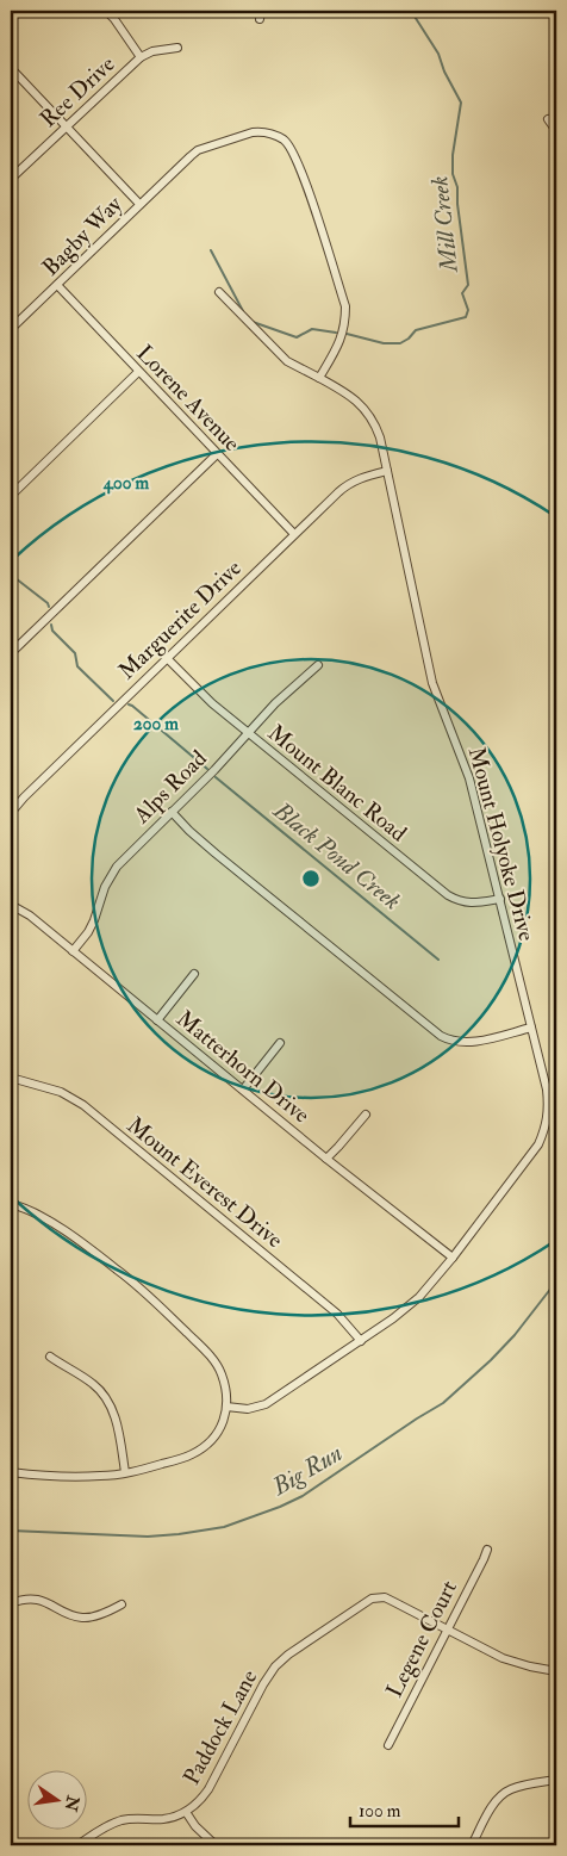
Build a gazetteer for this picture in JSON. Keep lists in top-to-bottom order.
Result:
{
  "streets": {
    "street": [
      "Ree Drive",
      "Bagby Way",
      "Lorene Avenue",
      "Marguerite Drive",
      "Mount Blanc Road",
      "Alps Road",
      "Mount Holyoke Drive",
      "Matterhorn Drive",
      "Mount Everest Drive",
      "Legene Court",
      "Paddock Lane"
    ]
  },
  "crossings": [
    ["Bagby Way", "Lorene Avenue"],
    ["Bagby Way", "Mount Holyoke Drive"],
    ["Lorene Avenue", "Marguerite Drive"],
    ["Marguerite Drive", "Mount Blanc Road"],
    ["Marguerite Drive", "Mount Holyoke Drive"],
    ["Mount Blanc Road", "Alps Road"],
    ["Mount Blanc Road", "Mount Holyoke Drive"],
    ["Alps Road", "Matterhorn Drive"],
    ["Mount Holyoke Drive", "Matterhorn Drive"],
    ["Mount Holyoke Drive", "Mount Everest Drive"],
    ["Legene Court", "Paddock Lane"]
  ],
  "water": ["Mill Creek", "Black Pond Creek", "Big Run"],
  "scale_bar": "100 m",
  "north": "right",
  "rings": ["400 m", "200 m"]
}
